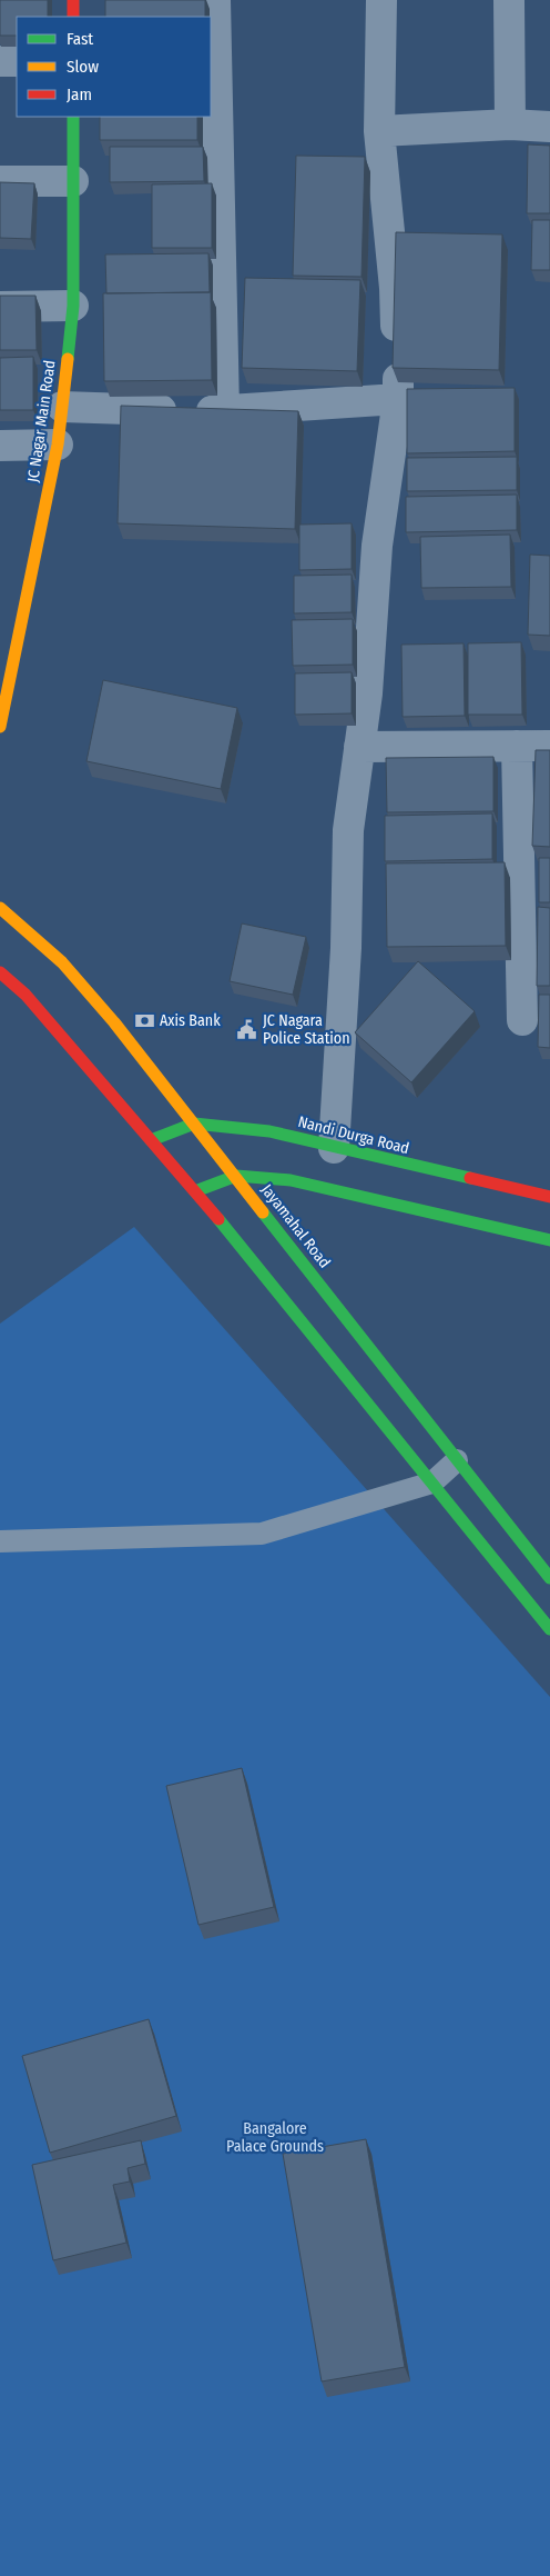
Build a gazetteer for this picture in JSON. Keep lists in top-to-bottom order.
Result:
{
  "streets": {
    "main road": ["JC Nagar Main Road", "Nandi Durga Road", "Jayamahal Road"]
  },
  "crossings": [
    ["Nandi Durga Road", "Jayamahal Road"]
  ],
  "parks": ["Bangalore Palace Grounds"],
  "places": {
    "bank": ["Axis Bank"],
    "public building": ["JC Nagara Police Station"]
  },
  "legend": ["Fast", "Slow", "Jam"]
}
